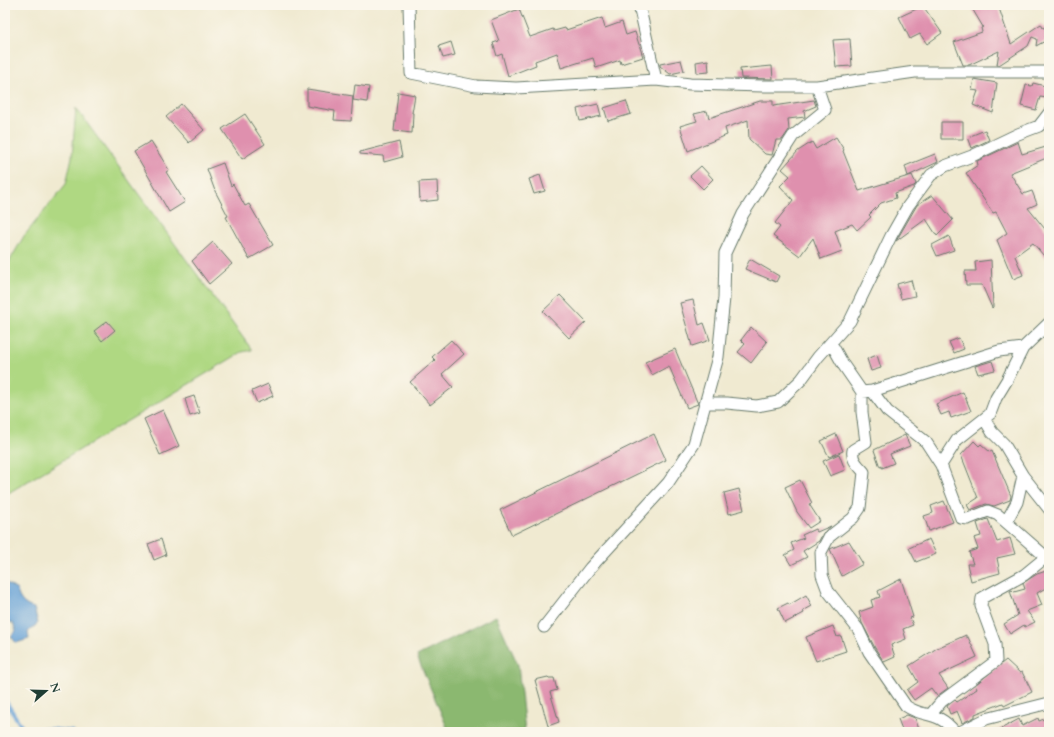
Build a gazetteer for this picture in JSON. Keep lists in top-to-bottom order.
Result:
{
  "north": "right"
}
